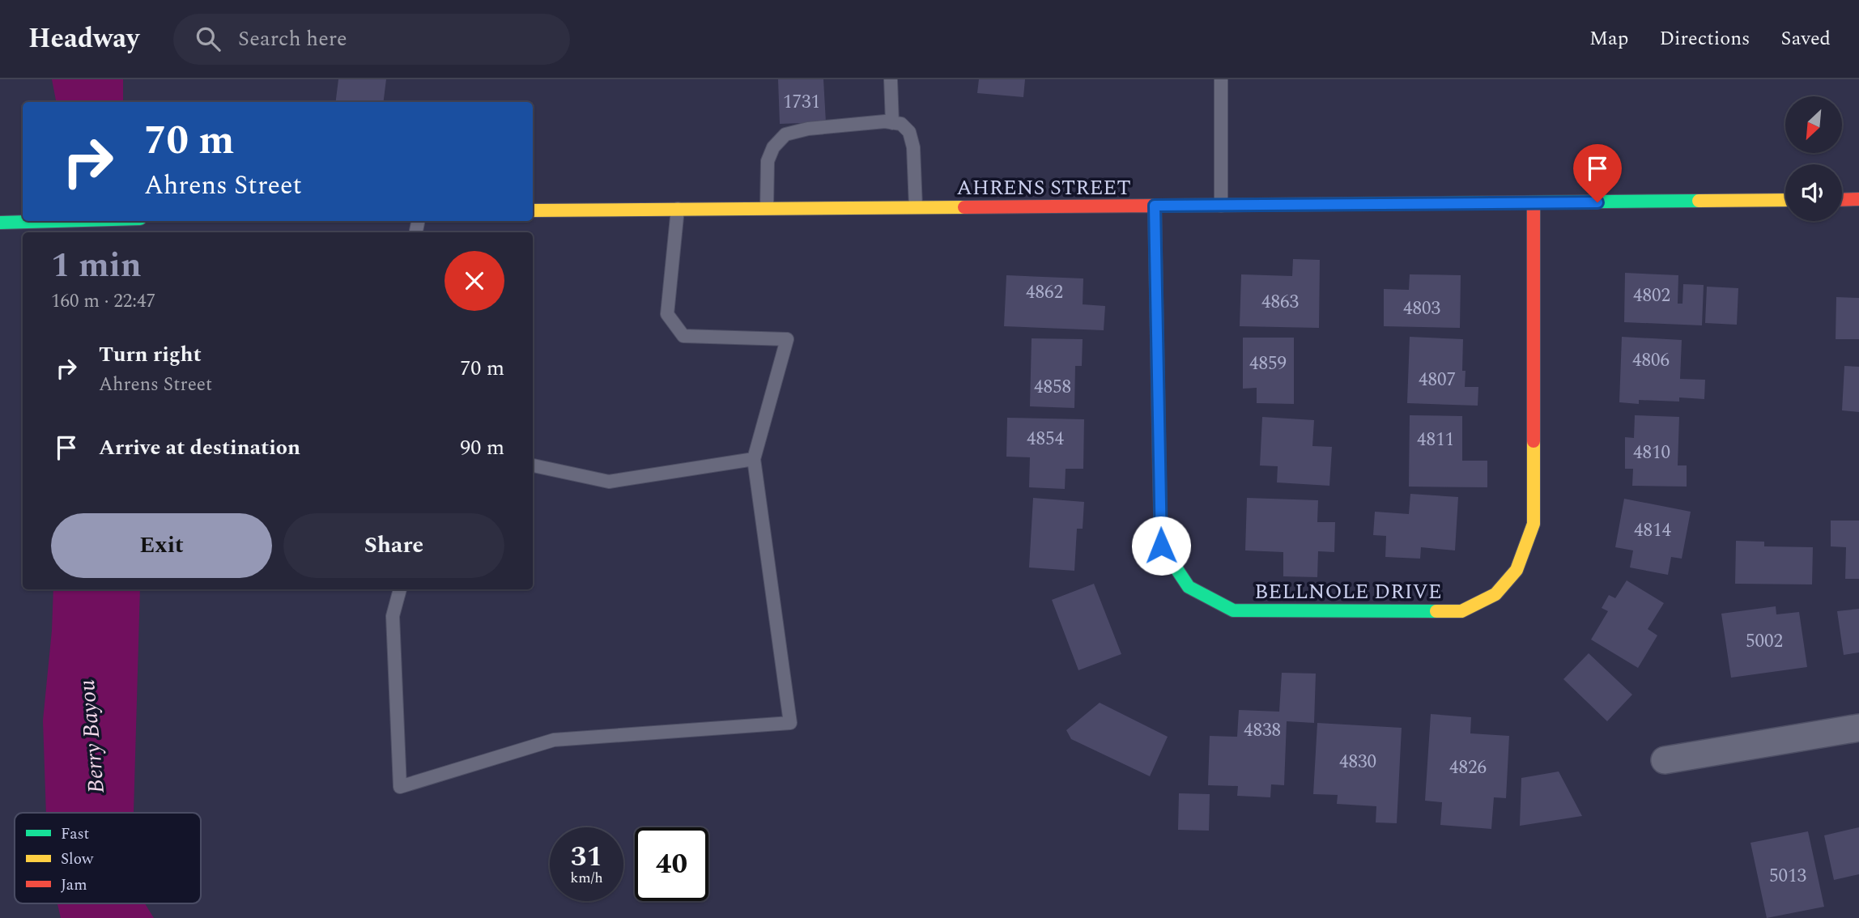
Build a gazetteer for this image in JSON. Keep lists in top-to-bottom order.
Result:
{
  "streets": {
    "street": ["AHRENS STREET", "BELLNOLE DRIVE"]
  },
  "crossings": [
    ["AHRENS STREET", "BELLNOLE DRIVE"]
  ],
  "water": ["Berry Bayou"],
  "house_numbers": [
    "1731",
    "4862",
    "4802",
    "4863",
    "4803",
    "4806",
    "4859",
    "4807",
    "4858",
    "4854",
    "4811",
    "4810",
    "4814",
    "5002",
    "4838",
    "4830",
    "4826",
    "5013"
  ],
  "legend": ["Fast", "Slow", "Jam"],
  "north": "bottom left",
  "page": {
    "header": "Headway",
    "search": "Search here",
    "nav": ["Map", "Directions", "Saved"],
    "turn": ["70 m", "Ahrens Street"],
    "heading": ["1 min", "160 m · 22:47"],
    "list": [
      {
        "name": "Turn right",
        "note": "Ahrens Street",
        "value": "70 m"
      },
      {
        "name": "Arrive at destination",
        "value": "90 m"
      }
    ],
    "buttons": ["Exit", "Share"],
    "speed": "31 km/h",
    "limit": "40"
  }
}
